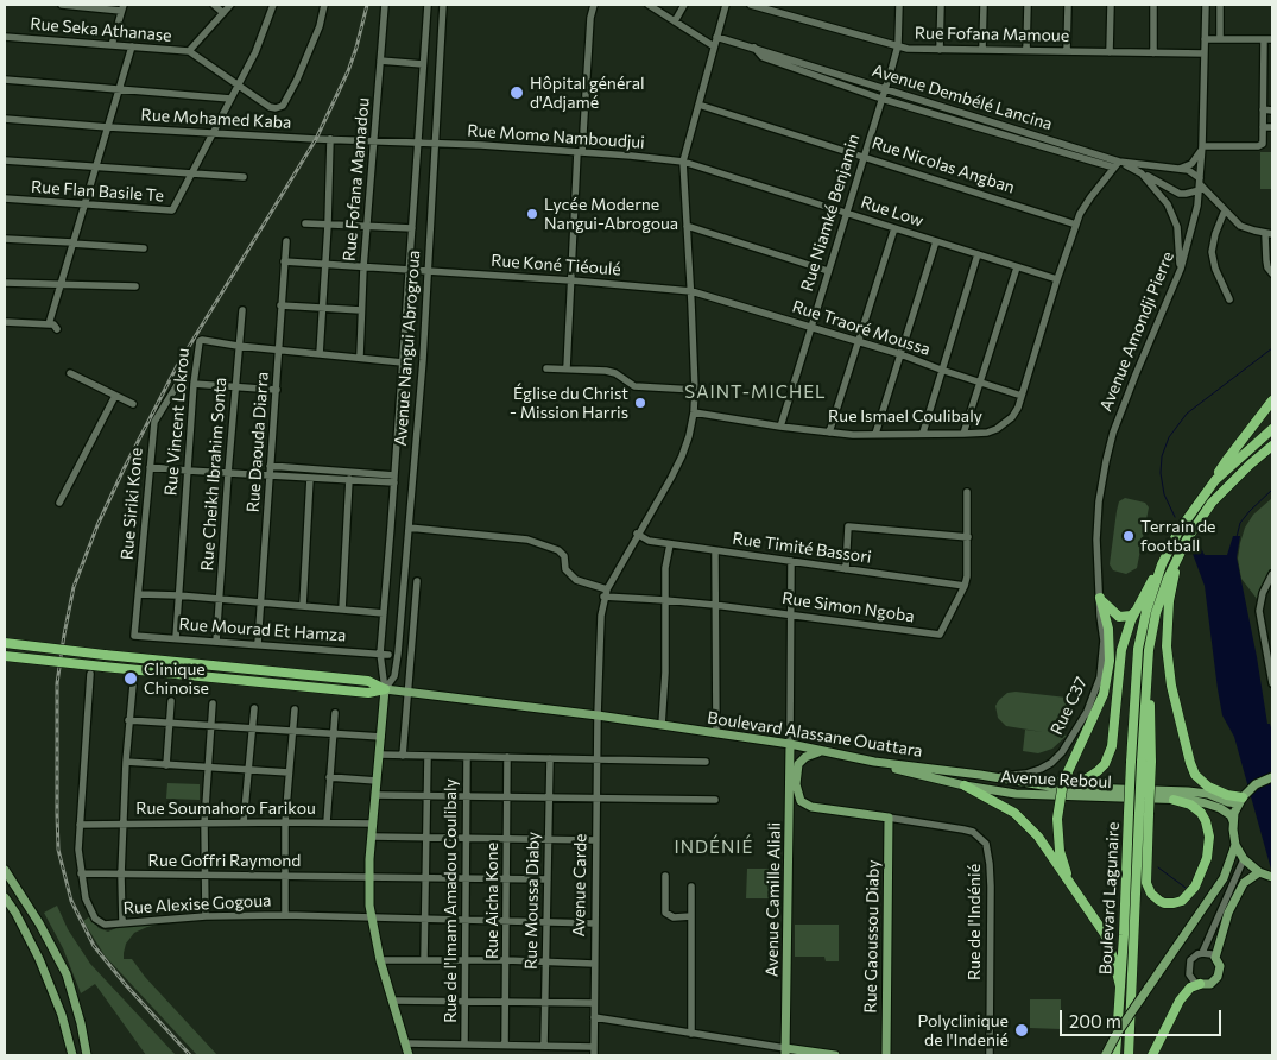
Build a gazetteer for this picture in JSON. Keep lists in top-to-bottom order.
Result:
{
  "streets": {
    "highway": ["Boulevard Lagunaire"],
    "main road": [
      "Avenue Nangui Abrogroua",
      "Boulevard Alassane Ouattara",
      "Avenue Reboul",
      "Avenue Camille Aliali",
      "Rue de l'Indénié",
      "Rue Gaoussou Diaby"
    ],
    "street": [
      "Rue Seka Athanase",
      "Rue Fofana Mamoue",
      "Avenue Dembélé Lancina",
      "Rue Mohamed Kaba",
      "Rue Momo Namboudjui",
      "Rue Nicolas Angban",
      "Rue Fofana Mamadou",
      "Rue Flan Basile Te",
      "Rue Low",
      "Rue Niamké Benjamin",
      "Rue Koné Tiéoulé",
      "Rue Traoré Moussa",
      "Avenue Amondji Pierre",
      "Rue Ismael Coulibaly",
      "Rue Vincent Lokrou",
      "Rue Daouda Diarra",
      "Rue Cheikh Ibrahim Sonta",
      "Rue Siriki Kone",
      "Rue Timité Bassori",
      "Rue Simon Ngoba",
      "Rue Mourad Et Hamza",
      "Rue C37",
      "Rue Soumahoro Farikou",
      "Rue Goffri Raymond",
      "Avenue Carde",
      "Rue de l'Imam Amadou Coulibaly",
      "Rue Aicha Kone",
      "Rue Moussa Diaby",
      "Rue Alexise Gogoua"
    ]
  },
  "crossings": [
    ["Rue Seka Athanase", "Rue Flan Basile Te"],
    ["Rue Fofana Mamoue", "Rue Niamké Benjamin"],
    ["Rue Fofana Mamoue", "Avenue Amondji Pierre"],
    ["Avenue Dembélé Lancina", "Rue Niamké Benjamin"],
    ["Avenue Dembélé Lancina", "Avenue Amondji Pierre"],
    ["Avenue Dembélé Lancina", "Rue Ismael Coulibaly"],
    ["Rue Mohamed Kaba", "Rue Momo Namboudjui"],
    ["Rue Mohamed Kaba", "Rue Fofana Mamadou"],
    ["Rue Mohamed Kaba", "Rue Flan Basile Te"],
    ["Rue Mohamed Kaba", "Avenue Nangui Abrogroua"],
    ["Rue Momo Namboudjui", "Rue Low"],
    ["Rue Momo Namboudjui", "Avenue Nangui Abrogroua"],
    ["Rue Nicolas Angban", "Rue Niamké Benjamin"],
    ["Rue Nicolas Angban", "Rue Ismael Coulibaly"],
    ["Rue Fofana Mamadou", "Rue Koné Tiéoulé"],
    ["Rue Fofana Mamadou", "Rue Vincent Lokrou"],
    ["Rue Low", "Rue Niamké Benjamin"],
    ["Rue Low", "Rue Ismael Coulibaly"],
    ["Rue Niamké Benjamin", "Rue Traoré Moussa"],
    ["Rue Niamké Benjamin", "Rue Ismael Coulibaly"],
    ["Rue Koné Tiéoulé", "Rue Traoré Moussa"],
    ["Rue Koné Tiéoulé", "Avenue Nangui Abrogroua"],
    ["Rue Koné Tiéoulé", "Rue Daouda Diarra"],
    ["Rue Traoré Moussa", "Rue Ismael Coulibaly"],
    ["Avenue Amondji Pierre", "Rue C37"],
    ["Avenue Nangui Abrogroua", "Rue Vincent Lokrou"],
    ["Avenue Nangui Abrogroua", "Rue Mourad Et Hamza"],
    ["Avenue Nangui Abrogroua", "Boulevard Alassane Ouattara"],
    ["Avenue Nangui Abrogroua", "Rue Soumahoro Farikou"],
    ["Avenue Nangui Abrogroua", "Rue Goffri Raymond"],
    ["Avenue Nangui Abrogroua", "Rue Alexise Gogoua"],
    ["Rue Vincent Lokrou", "Rue Daouda Diarra"],
    ["Rue Vincent Lokrou", "Rue Cheikh Ibrahim Sonta"],
    ["Rue Vincent Lokrou", "Rue Mourad Et Hamza"],
    ["Rue Daouda Diarra", "Rue Mourad Et Hamza"],
    ["Rue Cheikh Ibrahim Sonta", "Rue Mourad Et Hamza"],
    ["Rue Siriki Kone", "Rue Mourad Et Hamza"],
    ["Rue Timité Bassori", "Rue Simon Ngoba"],
    ["Rue Simon Ngoba", "Avenue Carde"],
    ["Rue C37", "Boulevard Alassane Ouattara"],
    ["Boulevard Alassane Ouattara", "Avenue Reboul"],
    ["Boulevard Alassane Ouattara", "Avenue Carde"],
    ["Boulevard Alassane Ouattara", "Avenue Camille Aliali"],
    ["Rue Soumahoro Farikou", "Rue Alexise Gogoua"],
    ["Rue Goffri Raymond", "Rue de l'Imam Amadou Coulibaly"],
    ["Rue Goffri Raymond", "Rue Aicha Kone"],
    ["Rue Goffri Raymond", "Rue Moussa Diaby"],
    ["Rue Goffri Raymond", "Rue Alexise Gogoua"],
    ["Avenue Carde", "Rue Alexise Gogoua"],
    ["Rue de l'Imam Amadou Coulibaly", "Rue Alexise Gogoua"],
    ["Rue Aicha Kone", "Rue Alexise Gogoua"],
    ["Rue Moussa Diaby", "Rue Alexise Gogoua"],
    ["Rue de l'Indénié", "Rue Gaoussou Diaby"]
  ],
  "districts": ["SAINT-MICHEL", "INDÉNIÉ"],
  "places": [
    "Hôpital général d'Adjamé",
    "Lycée Moderne Nangui-Abrogoua",
    "Église du Christ - Mission Harris",
    "Terrain de football",
    "Clinique Chinoise",
    "Polyclinique de l'Indenié"
  ],
  "scale_bar": "200 m"
}
